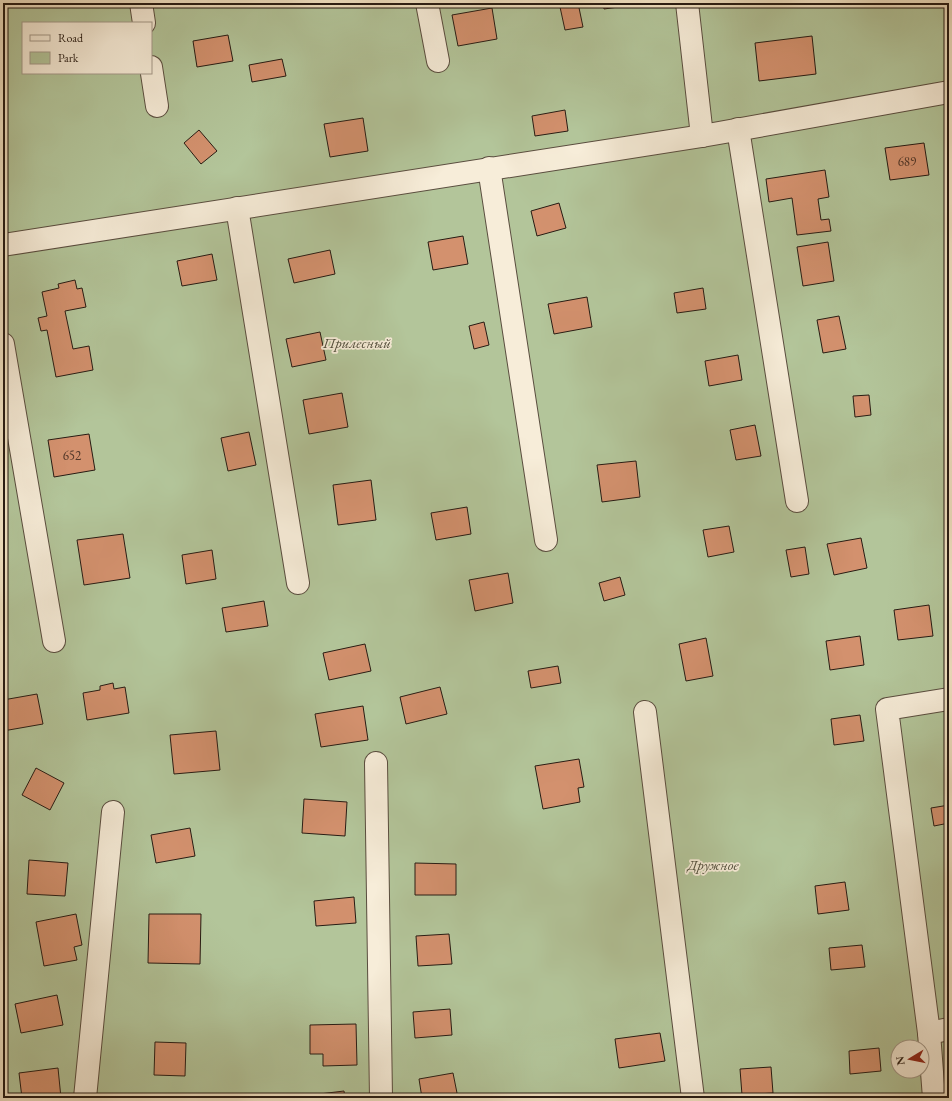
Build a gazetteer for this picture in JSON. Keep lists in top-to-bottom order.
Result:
{
  "parks": ["Прилесный", "Дружное"],
  "house_numbers": ["689", "652"],
  "legend": ["Road", "Park"],
  "north": "left"
}
